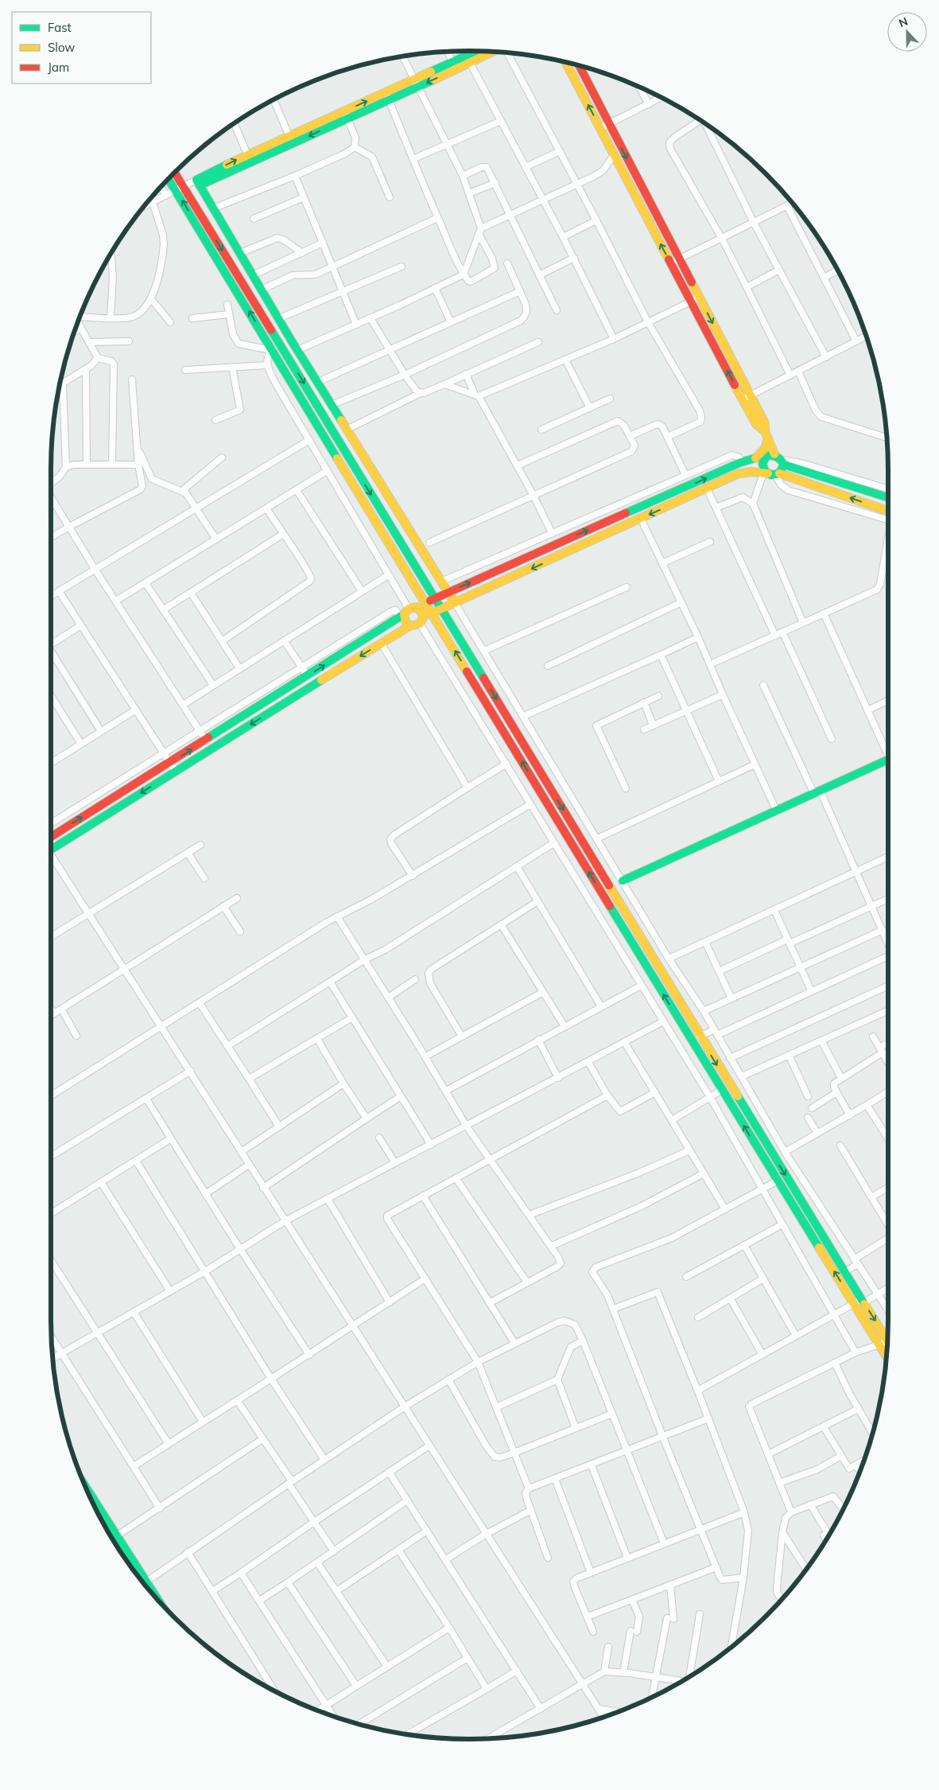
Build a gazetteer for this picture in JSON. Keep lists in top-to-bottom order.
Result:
{
  "legend": ["Fast", "Slow", "Jam"],
  "north": "top"
}
